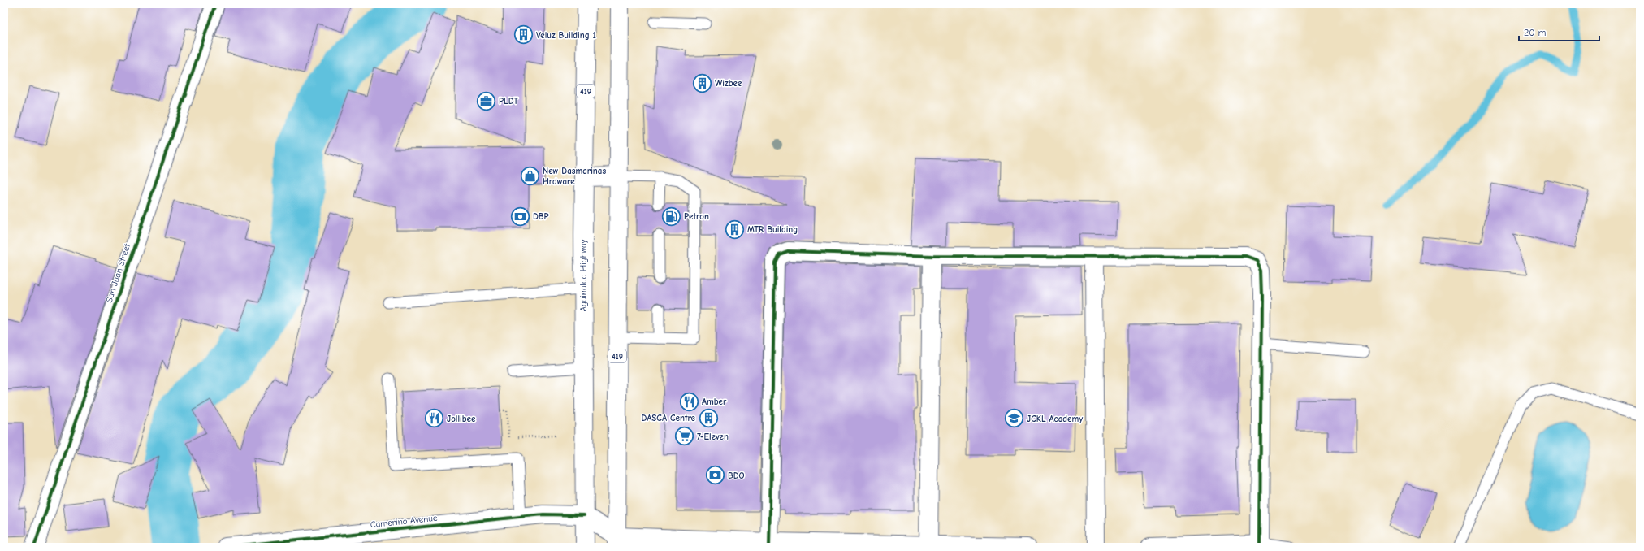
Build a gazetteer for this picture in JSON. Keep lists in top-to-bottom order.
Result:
{
  "streets": {
    "main road": [
      "419",
      "San Juan Street",
      "Aguinaldo Highway",
      "Camerino Avenue"
    ]
  },
  "crossings": [
    ["Aguinaldo Highway", "Camerino Avenue"]
  ],
  "places": {
    "building": [
      "Veluz Building 1",
      "Wizbee",
      "MTR Building",
      "DASCA Centre"
    ],
    "office": ["PLDT"],
    "shop": ["New Dasmarinas Hrdware"],
    "bank": ["DBP", "BDO"],
    "fuel station": ["Petron"],
    "restaurant": ["Amber", "Jollibee"],
    "school or university": ["JCKL Academy"],
    "supermarket": ["7-Eleven"]
  },
  "scale_bar": "20 m"
}
